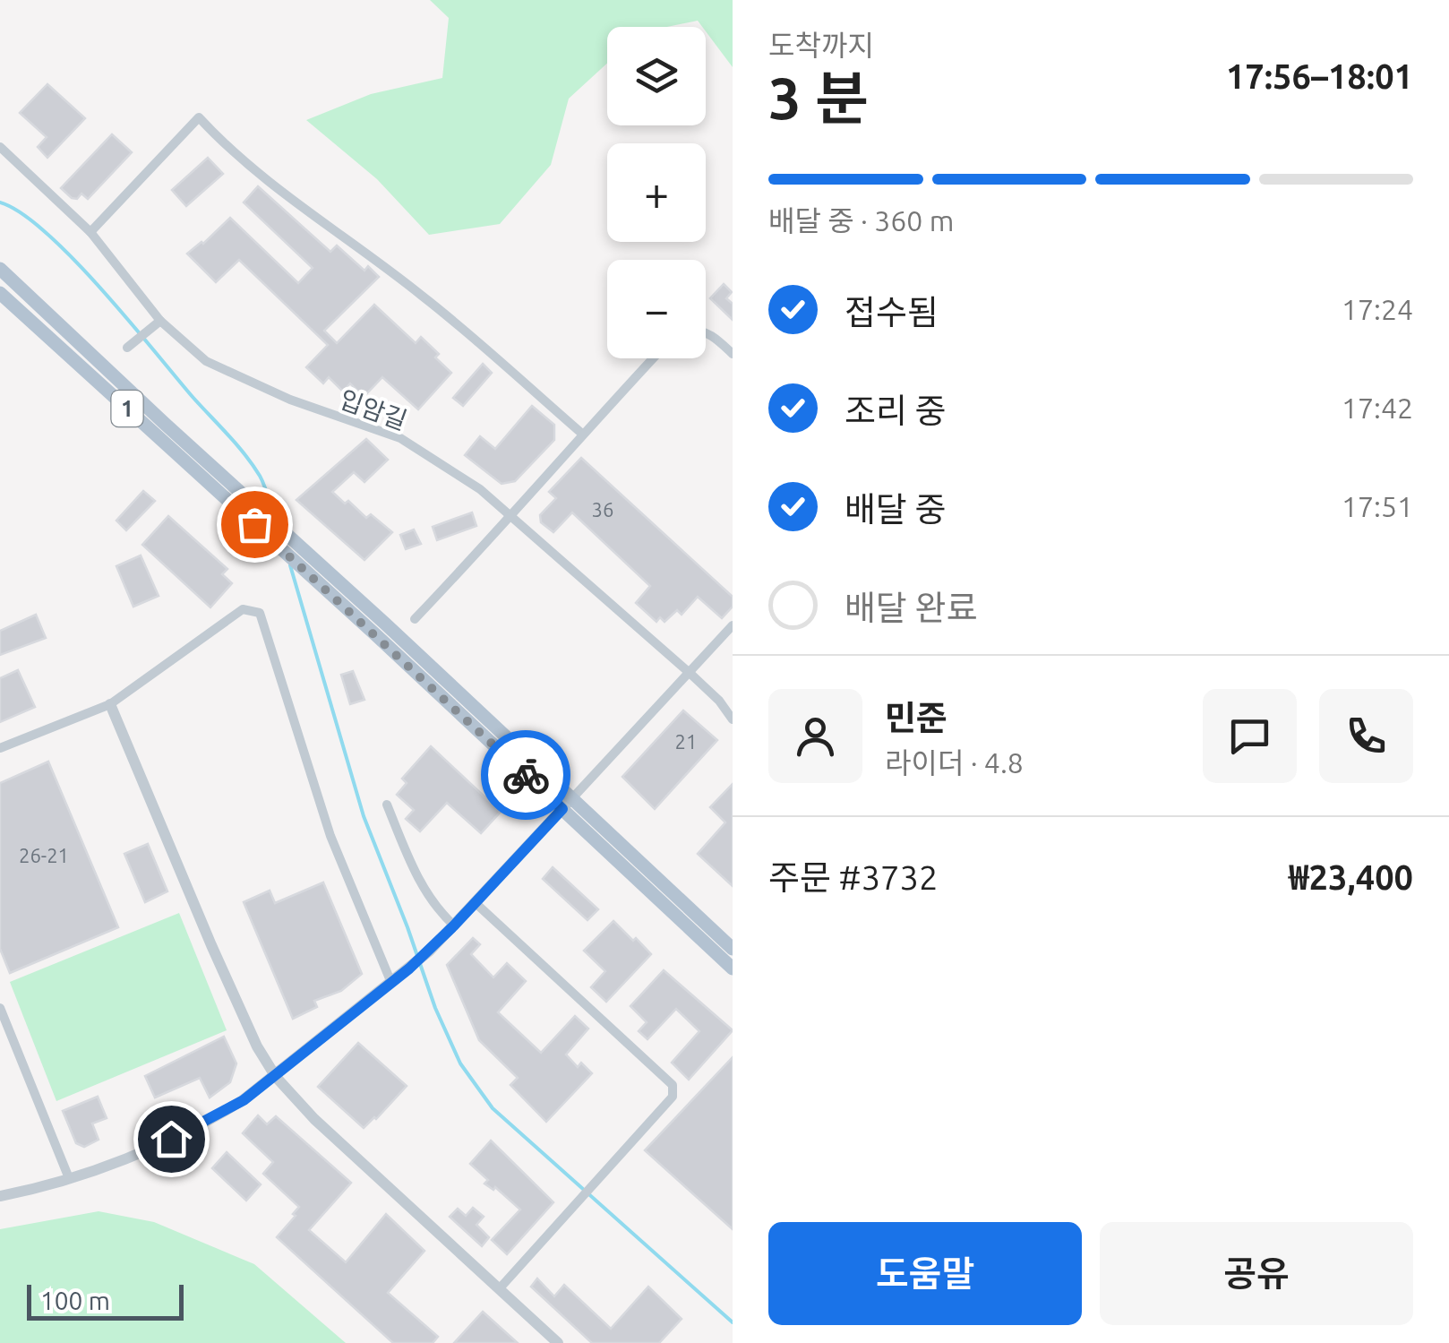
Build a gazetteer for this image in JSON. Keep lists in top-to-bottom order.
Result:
{
  "streets": {
    "main road": ["1"],
    "street": ["입암길"]
  },
  "house_numbers": ["36", "21", "26-21"],
  "scale_bar": "100 m",
  "page": {
    "heading": ["3 분", "도착까지", "17:56–18:01"],
    "panel": [
      "민준",
      "라이더 · 4.8",
      "주문 #3732",
      "₩23,400"
    ],
    "map_buttons": ["+", "−"],
    "bar": "배달 중 · 360 m",
    "list": [
      ["접수됨", "17:24"],
      ["조리 중", "17:42"],
      ["배달 중", "17:51"],
      "배달 완료"
    ],
    "buttons": ["도움말", "공유"],
    "scale": "100 m"
  }
}
